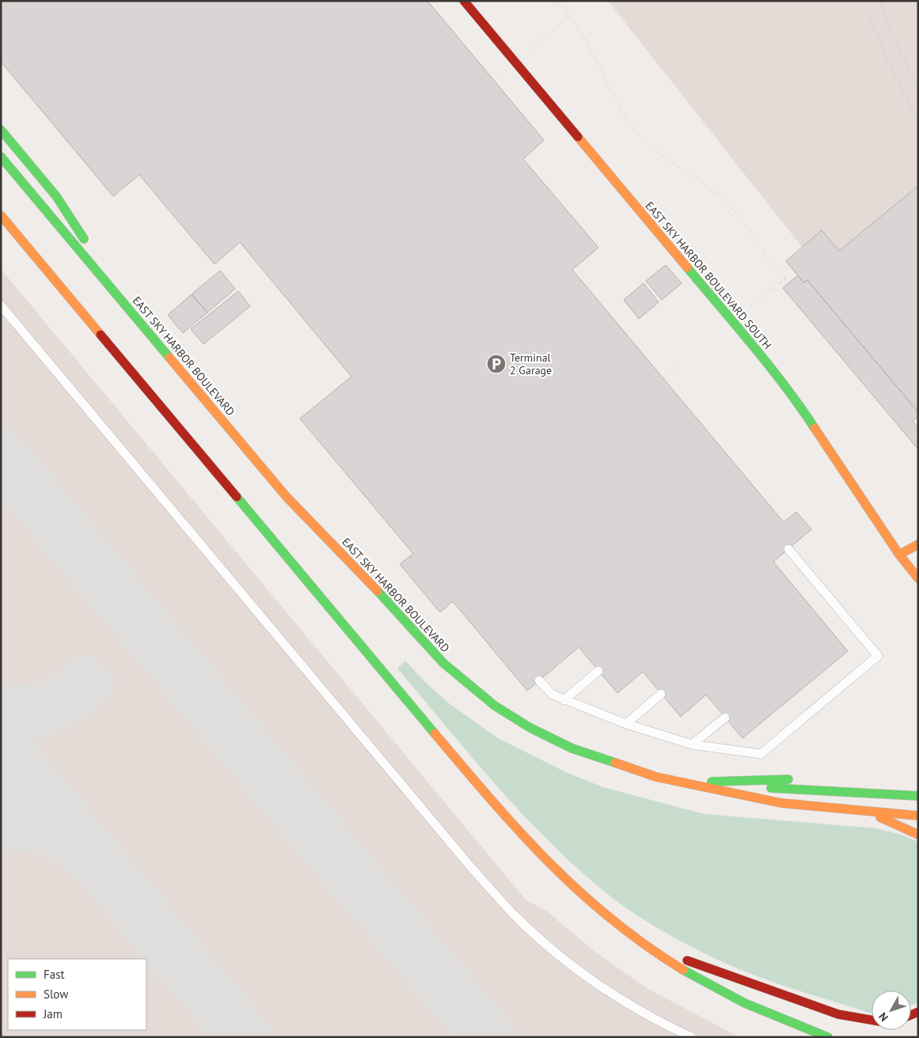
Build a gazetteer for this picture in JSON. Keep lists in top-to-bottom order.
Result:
{
  "streets": {
    "main road": ["EAST SKY HARBOR BOULEVARD SOUTH", "EAST SKY HARBOR BOULEVARD"]
  },
  "places": {
    "parking": ["Terminal 2 Garage"]
  },
  "legend": ["Fast", "Slow", "Jam"],
  "north": "bottom left"
}
